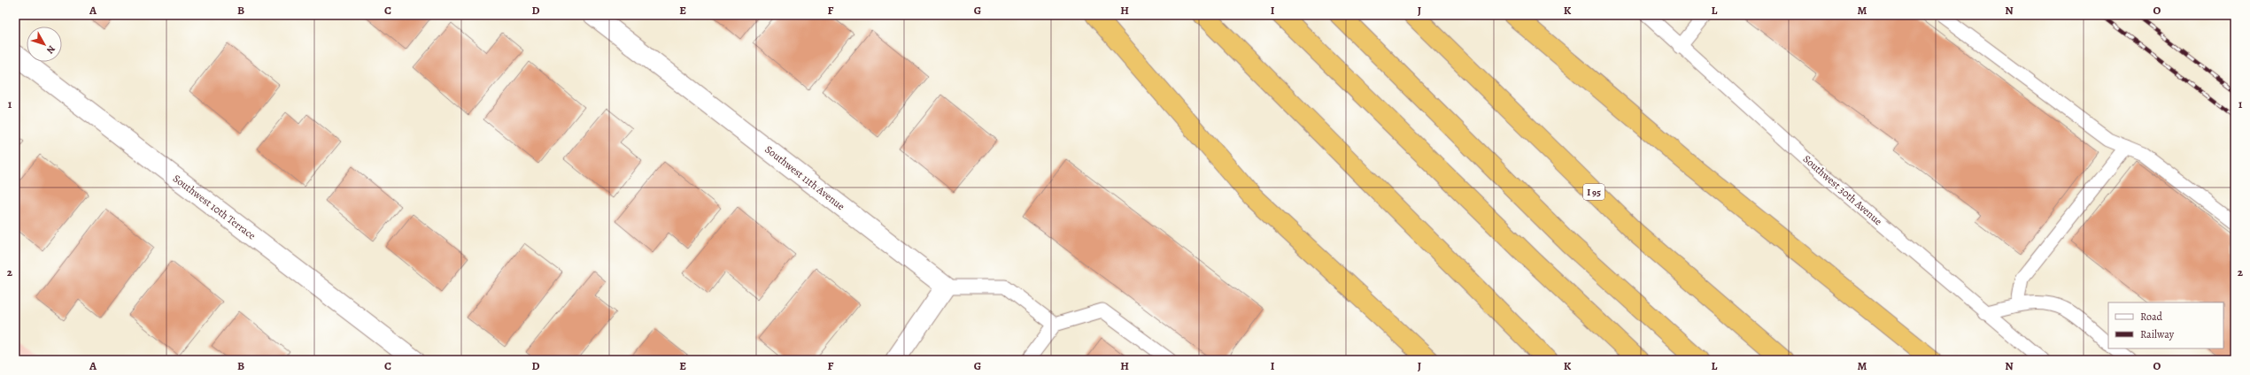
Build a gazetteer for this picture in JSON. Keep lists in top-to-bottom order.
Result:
{
  "streets": {
    "highway": ["I 95"],
    "street": ["Southwest 11th Avenue", "Southwest 10th Terrace"],
    "lane": ["Southwest 30th Avenue"]
  },
  "legend": ["Road", "Railway"],
  "north": "bottom right",
  "grid": {
    "columns": [
      "A",
      "B",
      "C",
      "D",
      "E",
      "F",
      "G",
      "H",
      "I",
      "J",
      "K",
      "L",
      "M",
      "N",
      "O"
    ],
    "rows": ["1", "2"]
  }
}
